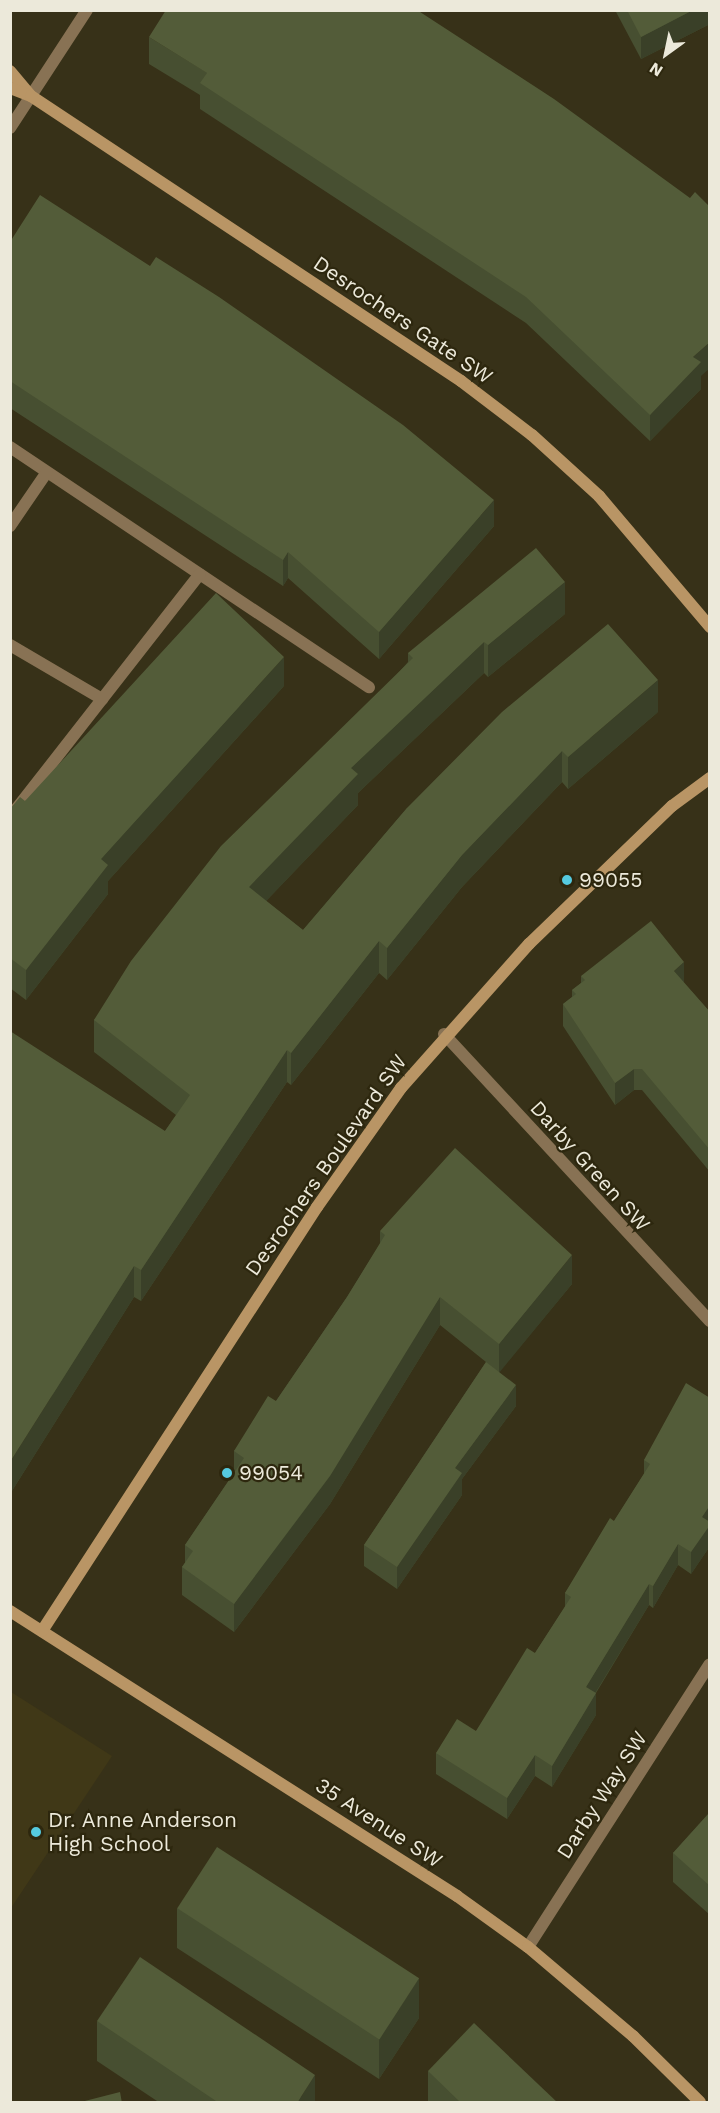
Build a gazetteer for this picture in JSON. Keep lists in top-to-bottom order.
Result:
{
  "streets": {
    "street": [
      "Desrochers Gate SW",
      "Desrochers Boulevard SW",
      "Darby Green SW",
      "Darby Way SW",
      "35 Avenue SW"
    ]
  },
  "crossings": [
    ["Desrochers Boulevard SW", "Darby Green SW"],
    ["Desrochers Boulevard SW", "35 Avenue SW"],
    ["Darby Way SW", "35 Avenue SW"]
  ],
  "places": ["99055", "99054", "Dr. Anne Anderson High School"],
  "north": "bottom left"
}
